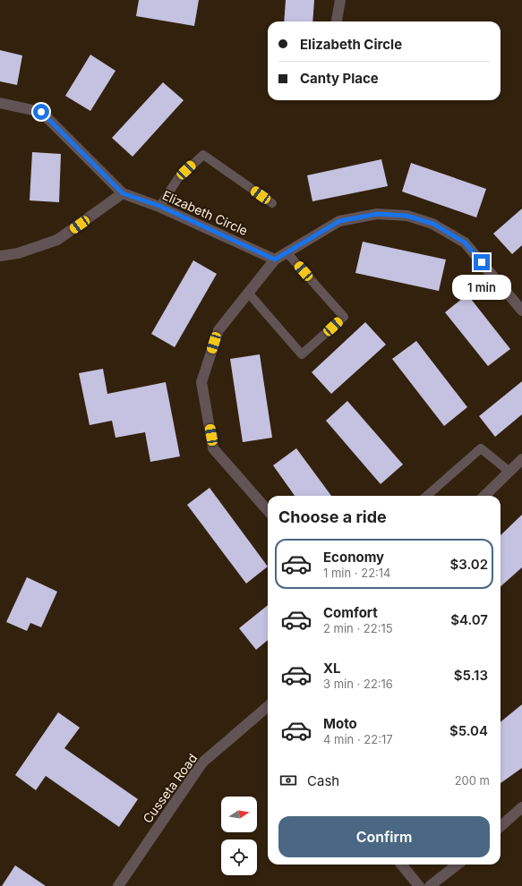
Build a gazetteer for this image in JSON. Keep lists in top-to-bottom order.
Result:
{
  "streets": {
    "street": ["Elizabeth Circle", "Cusseta Road"]
  },
  "north": "right",
  "page": {
    "banner": ["Elizabeth Circle", "Canty Place"],
    "bubble": "1 min",
    "heading": "Choose a ride",
    "list": [
      {
        "name": "Economy",
        "note": "1 min · 22:14",
        "value": "$3.02"
      },
      {
        "name": "Comfort",
        "note": "2 min · 22:15",
        "value": "$4.07"
      },
      {
        "name": "XL",
        "note": "3 min · 22:16",
        "value": "$5.13"
      },
      {
        "name": "Moto",
        "note": "4 min · 22:17",
        "value": "$5.04"
      }
    ],
    "pay": ["Cash", "200 m"],
    "buttons": "Confirm"
  }
}
